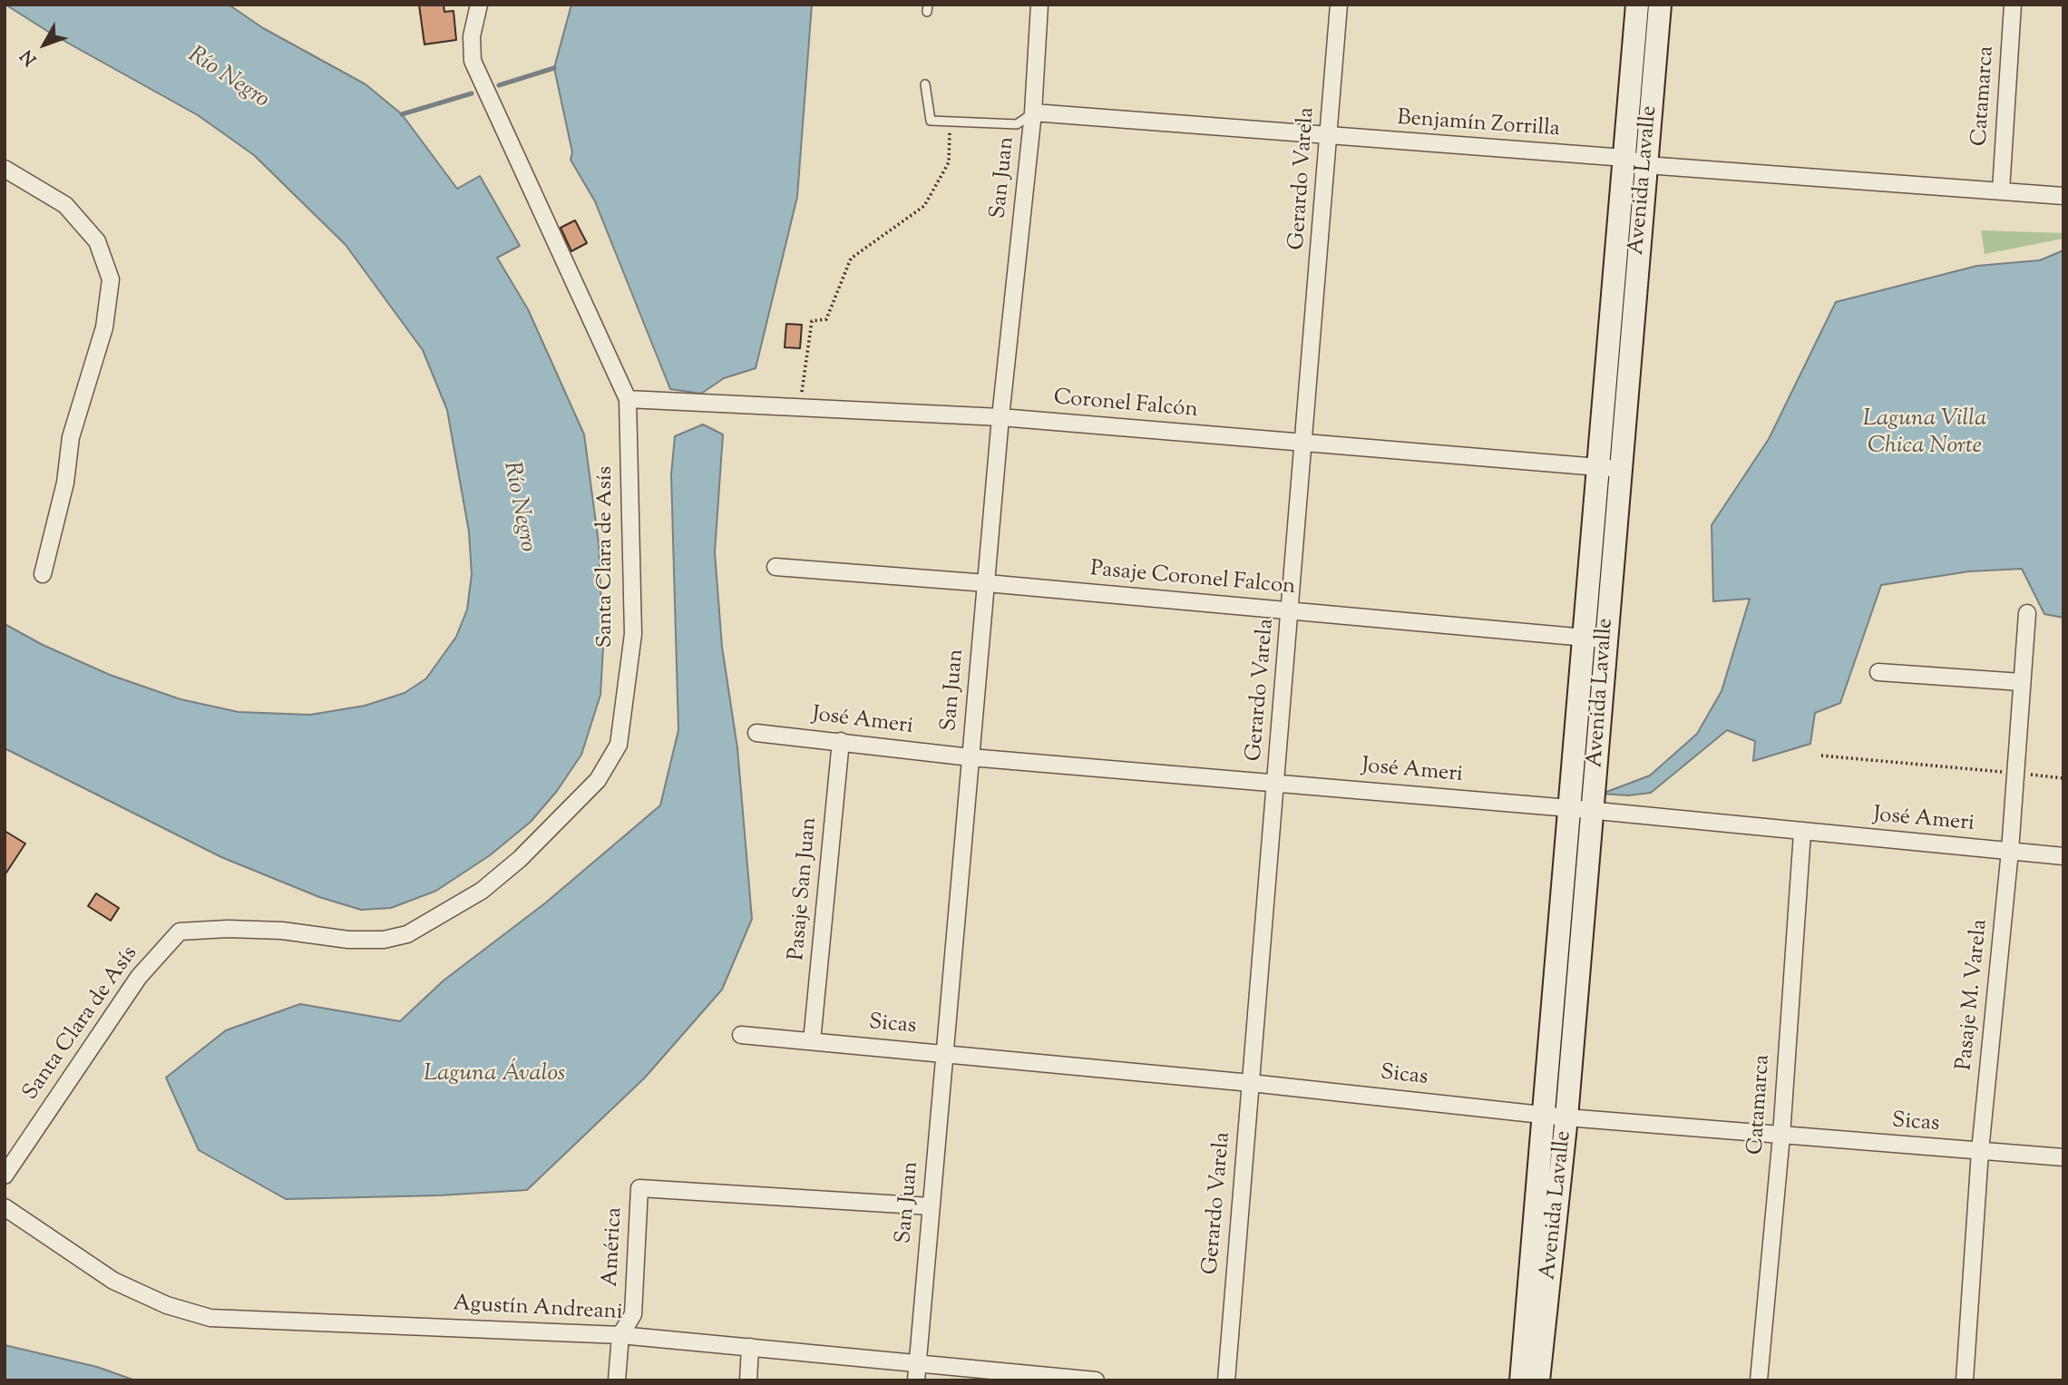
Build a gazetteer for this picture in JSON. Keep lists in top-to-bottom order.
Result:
{
  "streets": {
    "main road": ["Avenida Lavalle"],
    "street": [
      "Catamarca",
      "Benjamín Zorrilla",
      "San Juan",
      "Gerardo Varela",
      "Coronel Falcón",
      "Santa Clara de Asís",
      "Pasaje Coronel Falcon",
      "José Ameri",
      "Pasaje San Juan",
      "Pasaje M. Varela",
      "Sicas",
      "América",
      "Agustín Andreani"
    ]
  },
  "crossings": [
    ["Catamarca", "Benjamín Zorrilla"],
    ["Catamarca", "José Ameri"],
    ["Catamarca", "Sicas"],
    ["Benjamín Zorrilla", "San Juan"],
    ["Benjamín Zorrilla", "Gerardo Varela"],
    ["Benjamín Zorrilla", "Avenida Lavalle"],
    ["San Juan", "Coronel Falcón"],
    ["San Juan", "Pasaje Coronel Falcon"],
    ["San Juan", "José Ameri"],
    ["San Juan", "Sicas"],
    ["San Juan", "América"],
    ["San Juan", "Agustín Andreani"],
    ["Gerardo Varela", "Coronel Falcón"],
    ["Gerardo Varela", "Pasaje Coronel Falcon"],
    ["Gerardo Varela", "José Ameri"],
    ["Gerardo Varela", "Sicas"],
    ["Avenida Lavalle", "Coronel Falcón"],
    ["Avenida Lavalle", "Pasaje Coronel Falcon"],
    ["Avenida Lavalle", "José Ameri"],
    ["Avenida Lavalle", "Sicas"],
    ["Coronel Falcón", "Santa Clara de Asís"],
    ["José Ameri", "Pasaje San Juan"],
    ["José Ameri", "Pasaje M. Varela"],
    ["Pasaje San Juan", "Sicas"],
    ["Pasaje M. Varela", "Sicas"],
    ["América", "Agustín Andreani"]
  ],
  "water": ["Río Negro", "Laguna Villa Chica Norte", "Laguna Ávalos"],
  "north": "bottom left"
}
